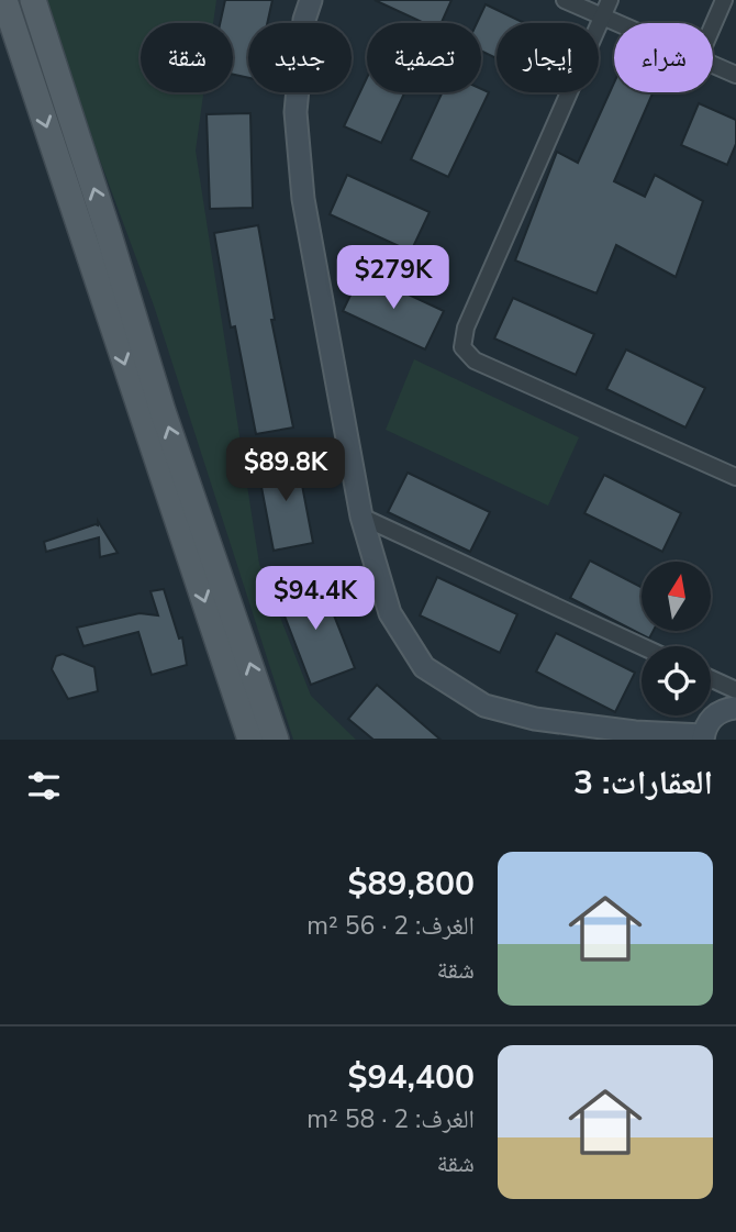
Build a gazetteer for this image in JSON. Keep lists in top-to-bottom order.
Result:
{
  "north": "top",
  "page": {
    "chip": [
      "شراء",
      "إيجار",
      "تصفية",
      "جديد",
      "شقة"
    ],
    "price": ["$279K", "$89.8K", "$94.4K"],
    "heading": "العقارات: 3",
    "list": [
      {
        "name": "$89,800",
        "note": "الغرف: 2 · 56 m² · شقة"
      },
      {
        "name": "$94,400",
        "note": "الغرف: 2 · 58 m² · شقة"
      }
    ]
  }
}
